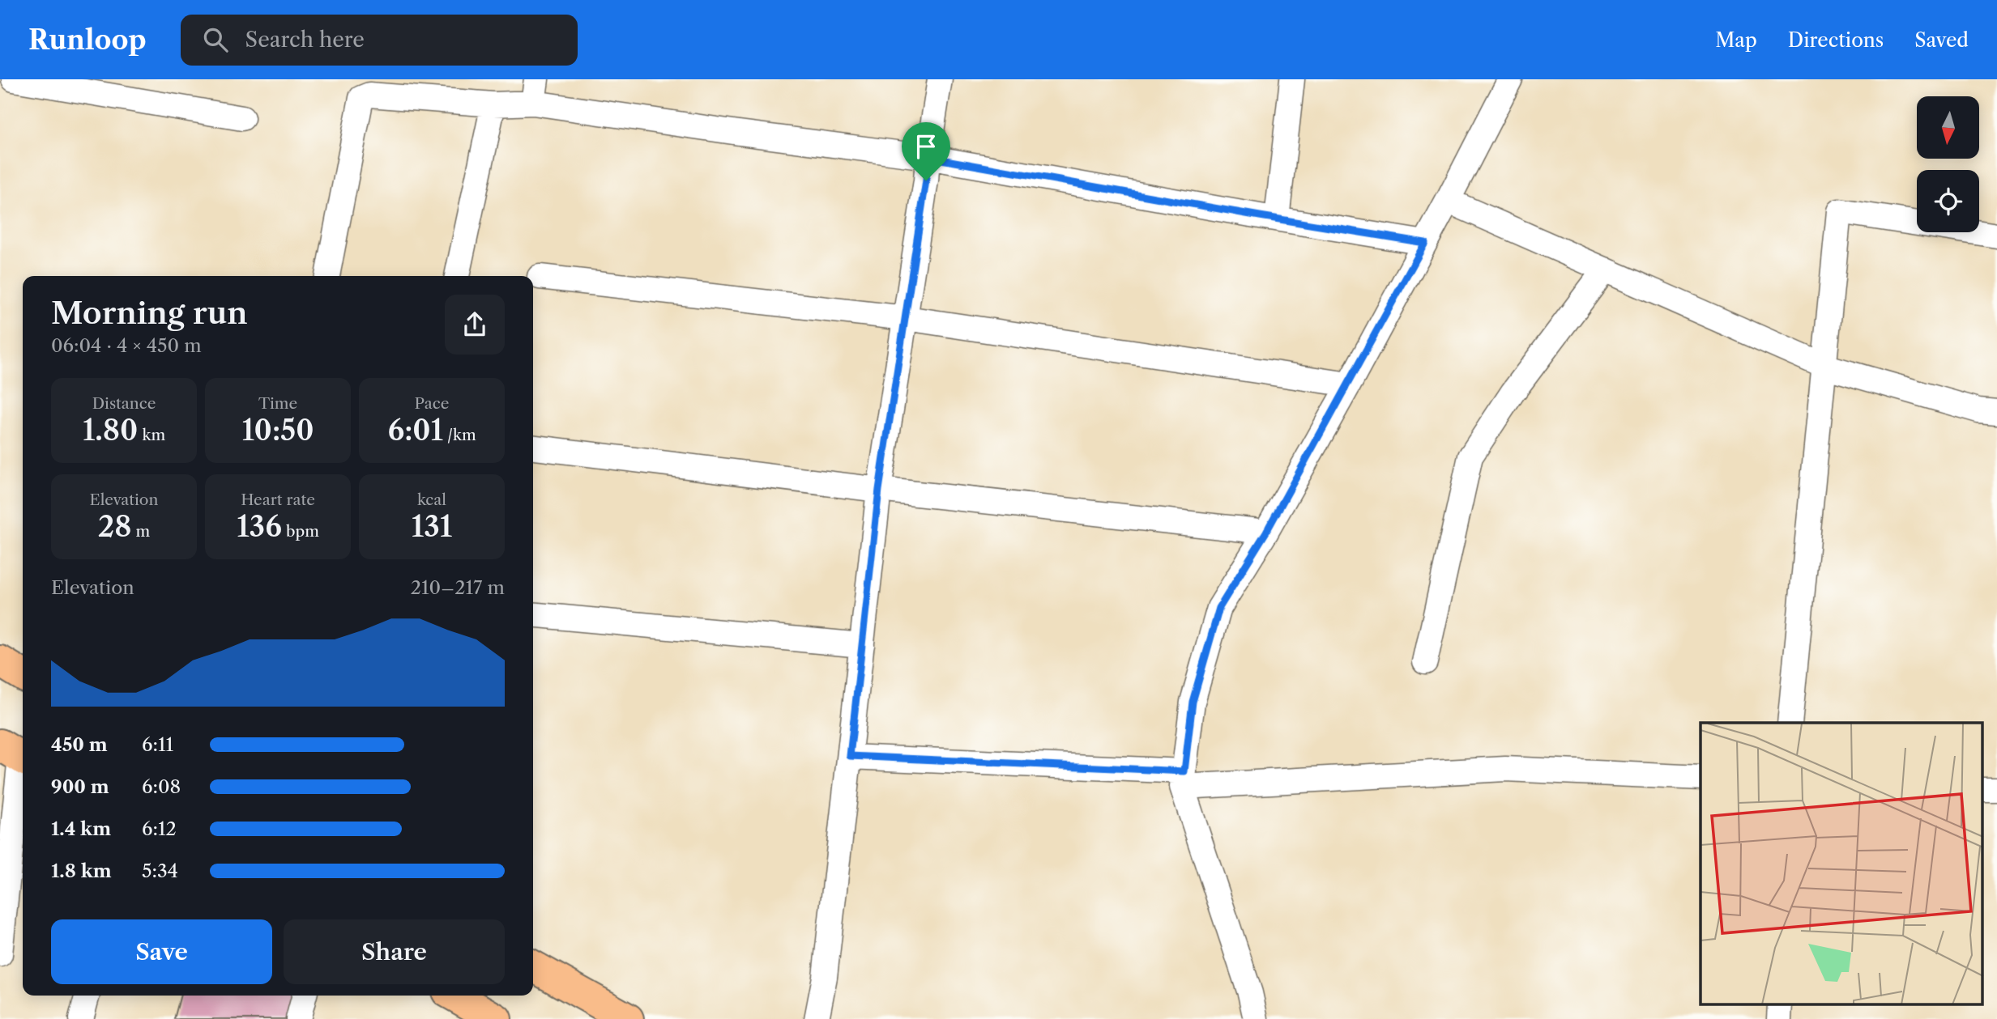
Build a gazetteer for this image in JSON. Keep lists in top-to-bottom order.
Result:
{
  "north": "bottom",
  "page": {
    "header": "Runloop",
    "search": "Search here",
    "nav": ["Map", "Directions", "Saved"],
    "heading": ["Morning run", "06:04 · 4 × 450 m"],
    "stats": [
      ["Distance", "1.80 km"],
      ["Time", "10:50"],
      ["Pace", "6:01 /km"],
      ["Elevation", "28 m"],
      ["Heart rate", "136 bpm"],
      ["kcal", "131"]
    ],
    "chart": ["Elevation", "210–217 m"],
    "list": [
      {
        "name": "450 m",
        "note": "6:11"
      },
      {
        "name": "900 m",
        "note": "6:08"
      },
      {
        "name": "1.4 km",
        "note": "6:12"
      },
      {
        "name": "1.8 km",
        "note": "5:34"
      }
    ],
    "buttons": ["Save", "Share"]
  }
}
